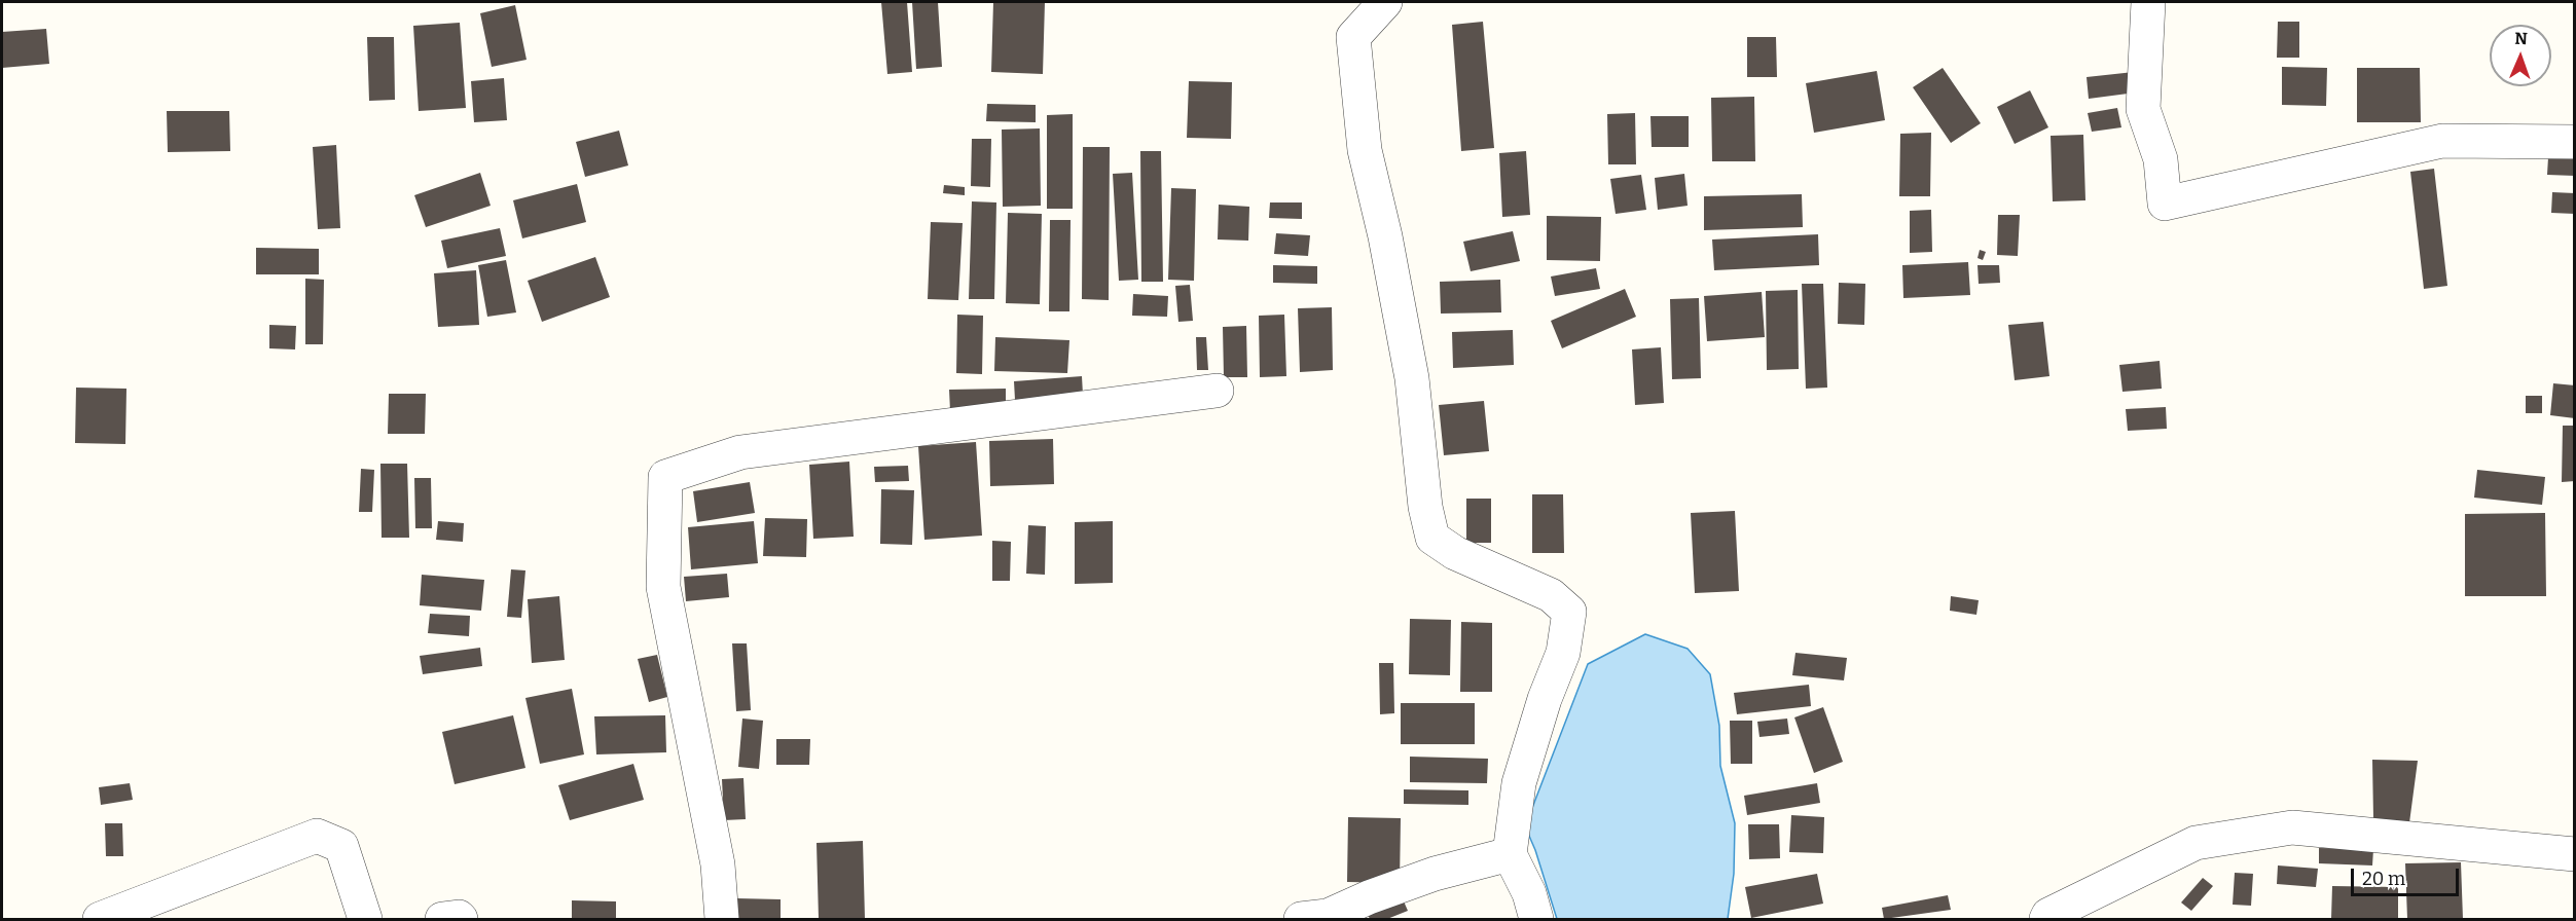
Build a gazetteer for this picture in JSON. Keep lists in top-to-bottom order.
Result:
{
  "scale_bar": "20 m",
  "north": "top"
}
